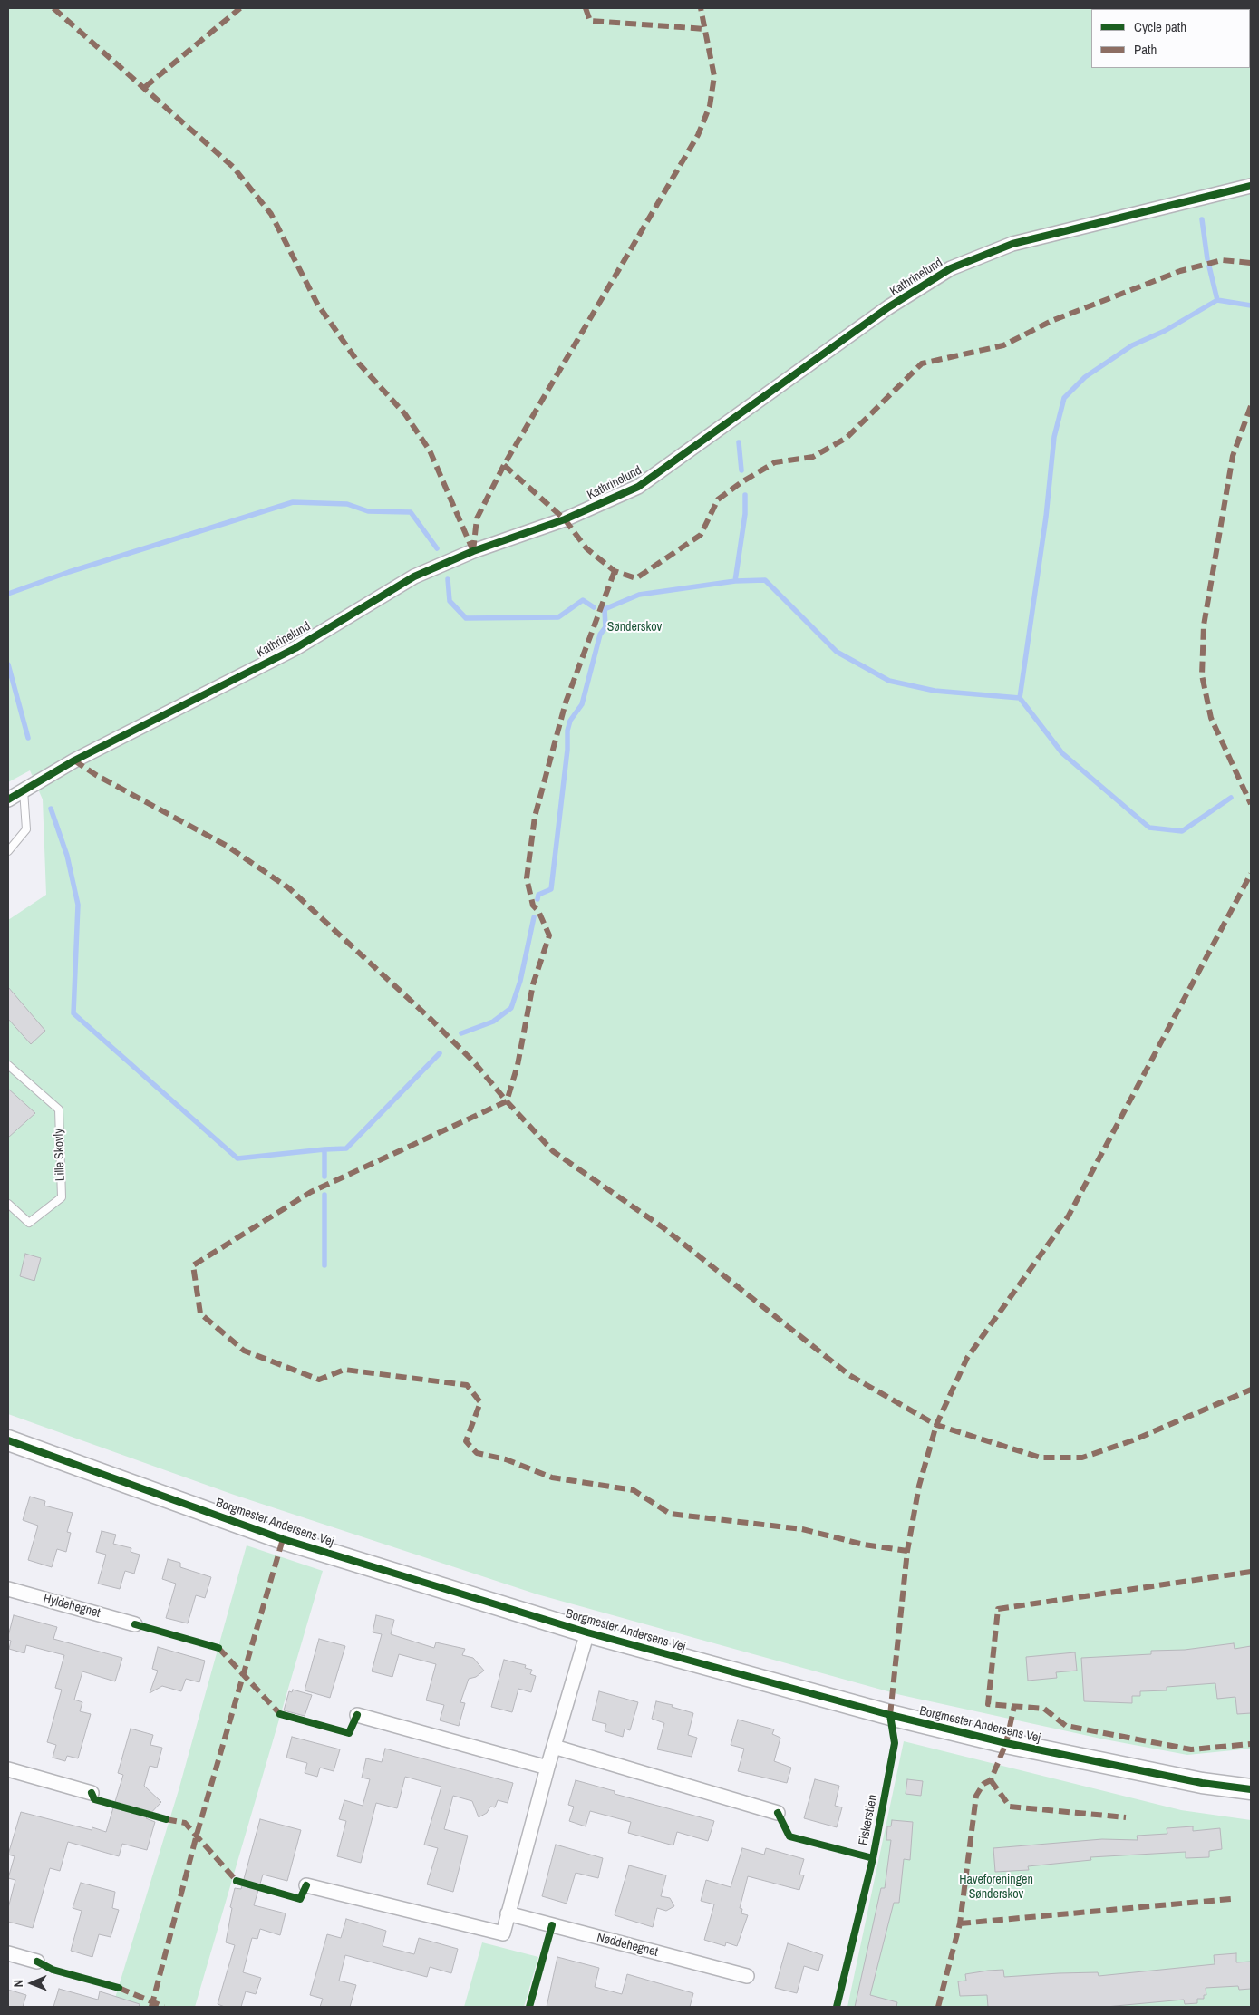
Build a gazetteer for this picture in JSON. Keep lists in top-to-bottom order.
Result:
{
  "streets": {
    "street": [
      "Kathrinelund",
      "Borgmester Andersens Vej",
      "Hyldehegnet",
      "Nøddehegnet"
    ],
    "lane": ["Lille Skovly"],
    "cycle path": ["Fiskerstien"]
  },
  "parks": ["Sønderskov", "Haveforeningen Sønderskov"],
  "legend": ["Cycle path", "Path"],
  "north": "left"
}
